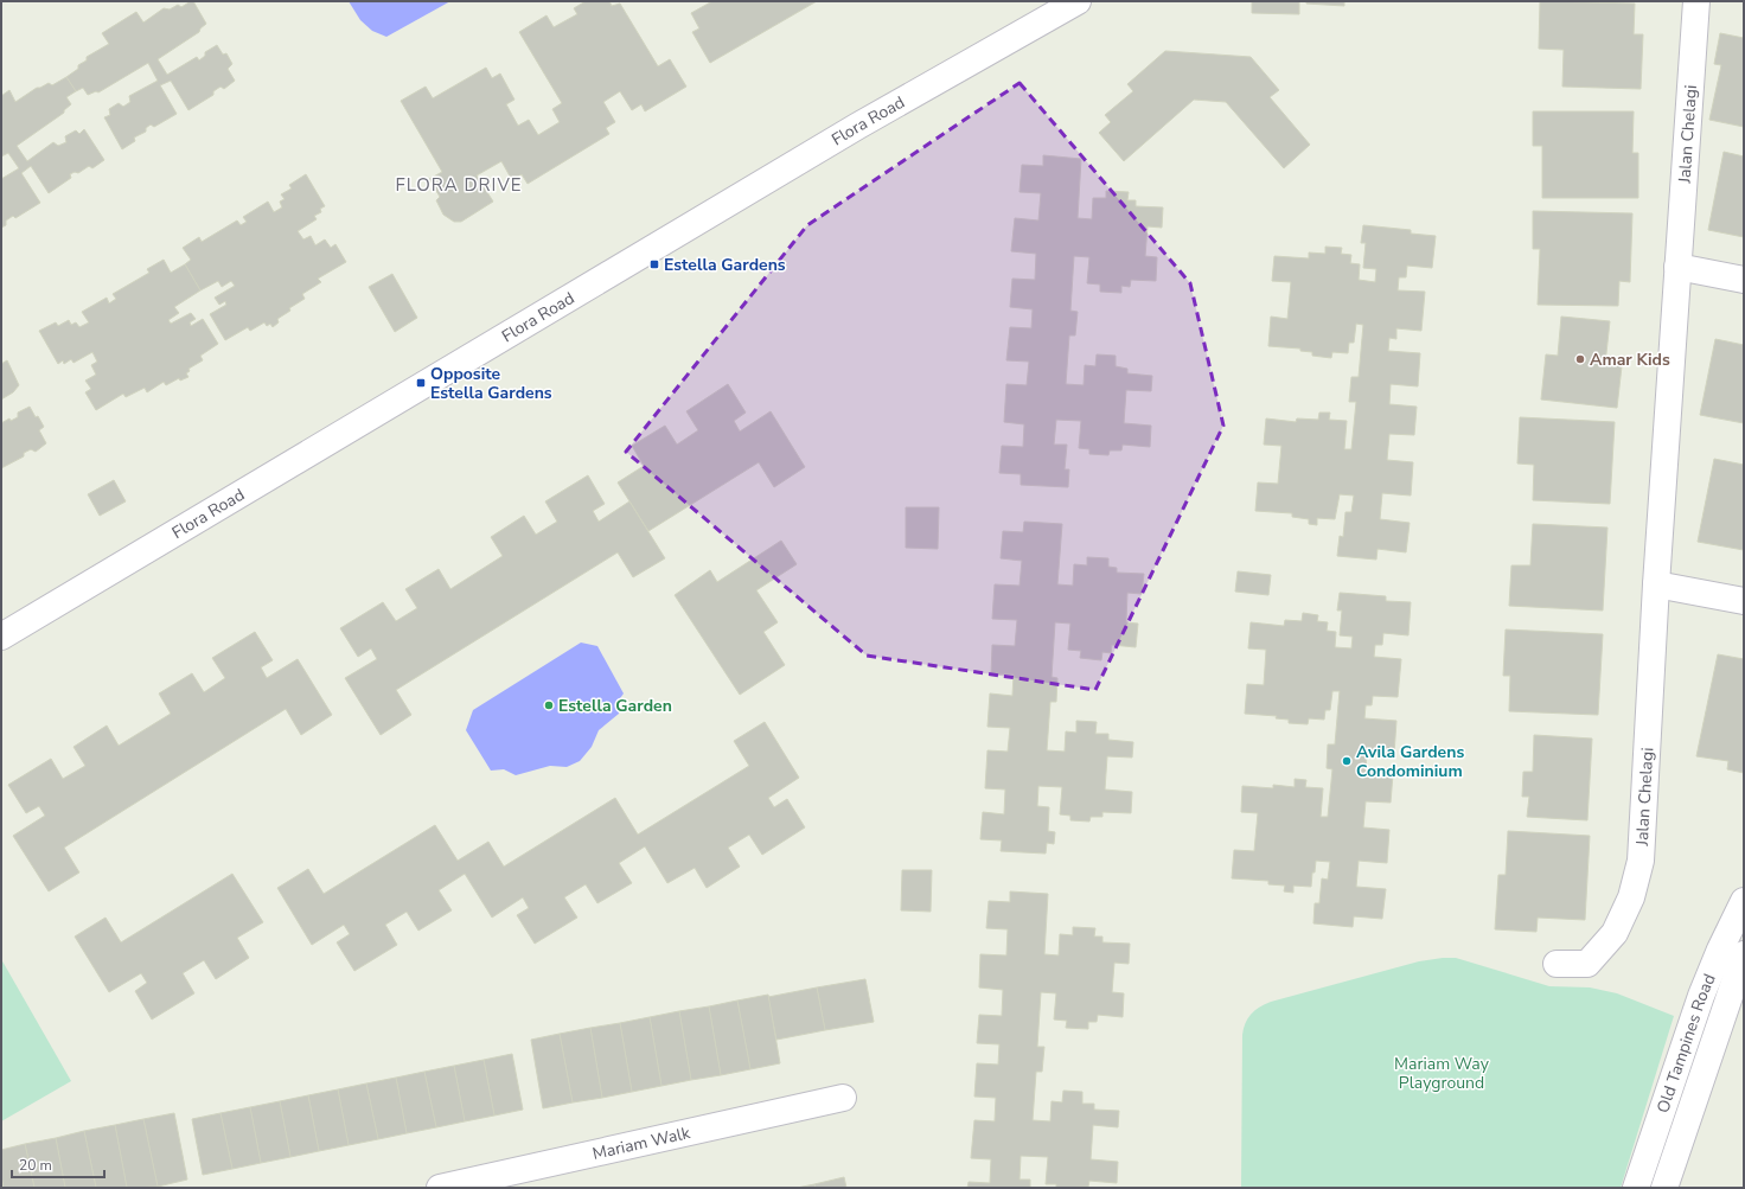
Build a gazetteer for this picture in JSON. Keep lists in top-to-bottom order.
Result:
{
  "streets": {
    "street": [
      "Flora Road",
      "Jalan Chelagi",
      "Old Tampines Road",
      "Mariam Walk"
    ]
  },
  "districts": ["FLORA DRIVE"],
  "parks": ["Mariam Way Playground"],
  "places": {
    "transit": ["Estella Gardens", "Opposite Estella Gardens"],
    "other": ["Amar Kids", "Estella Garden", "Avila Gardens Condominium"]
  },
  "scale_bar": "20 m"
}
